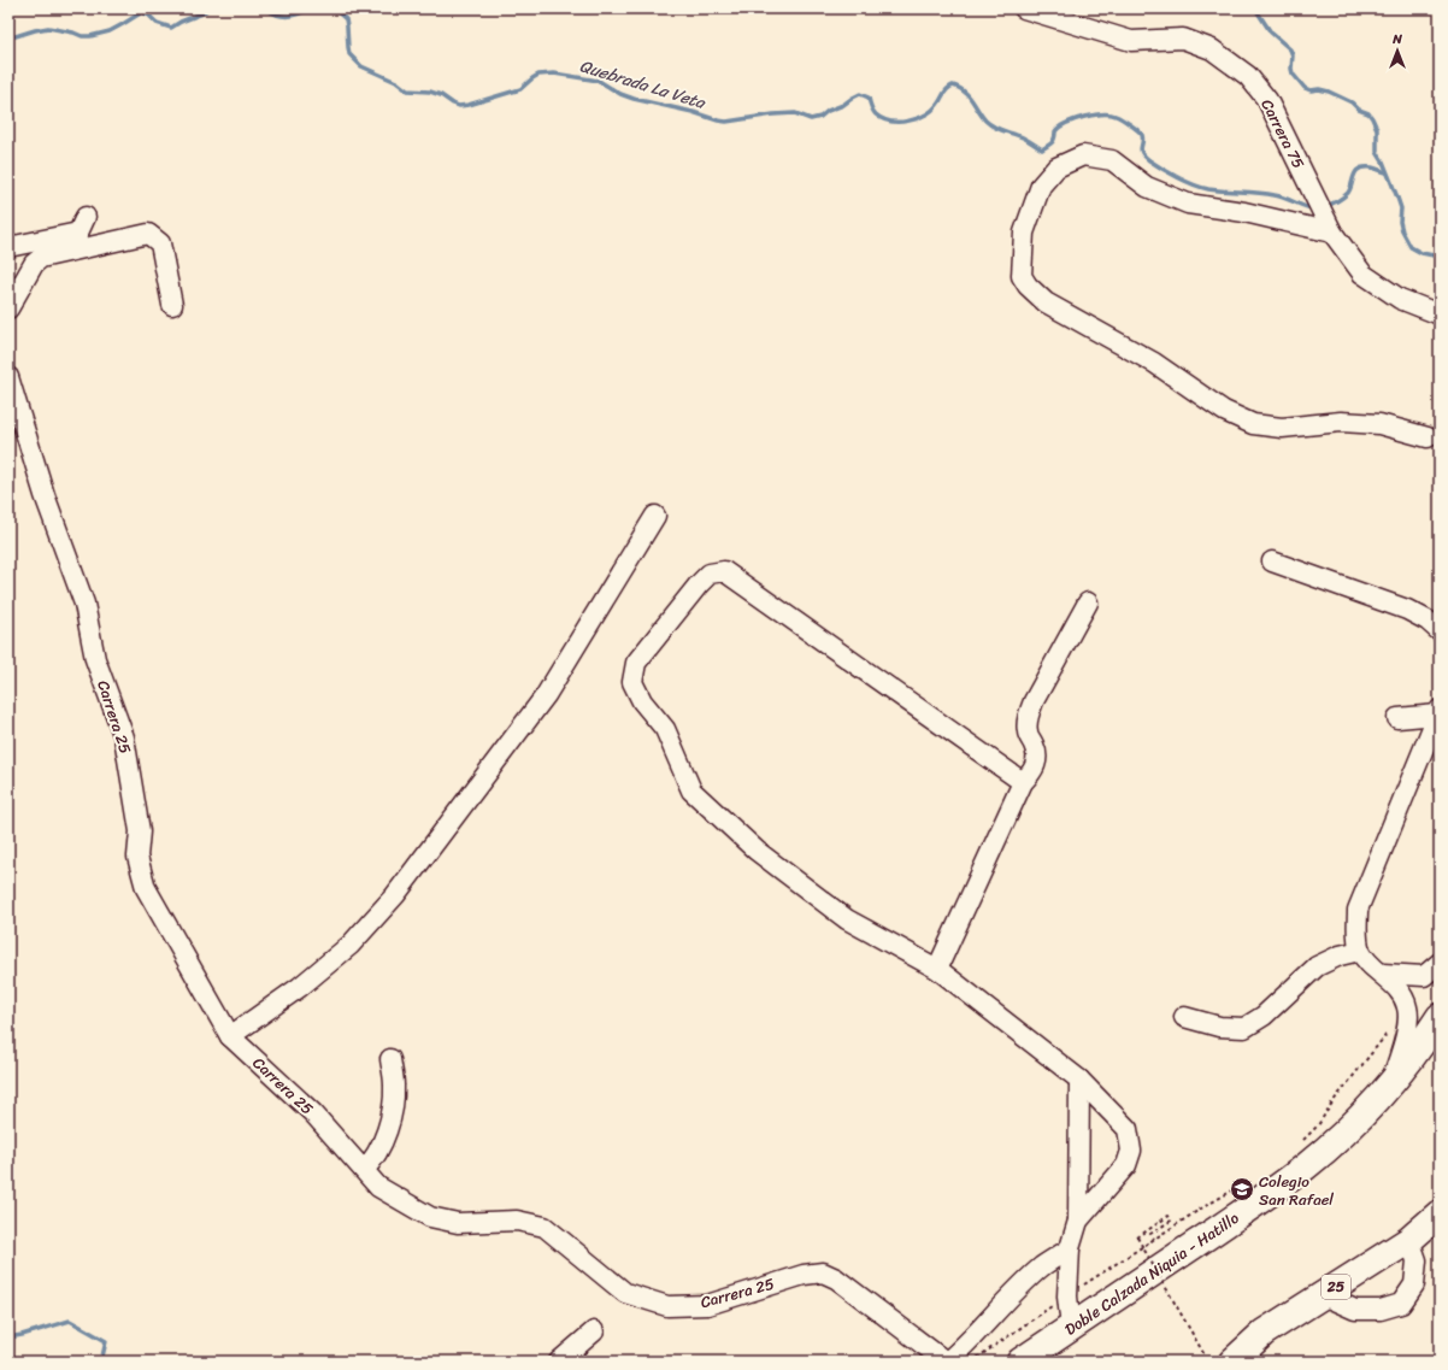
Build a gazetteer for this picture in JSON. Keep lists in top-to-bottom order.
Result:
{
  "streets": {
    "highway": ["Doble Calzada Niquia - Hatillo", "25"],
    "street": ["Carrera 75", "Carrera 25"]
  },
  "water": ["Quebrada La Veta"],
  "places": {
    "school or university": ["Colegio San Rafael"]
  },
  "north": "top"
}
